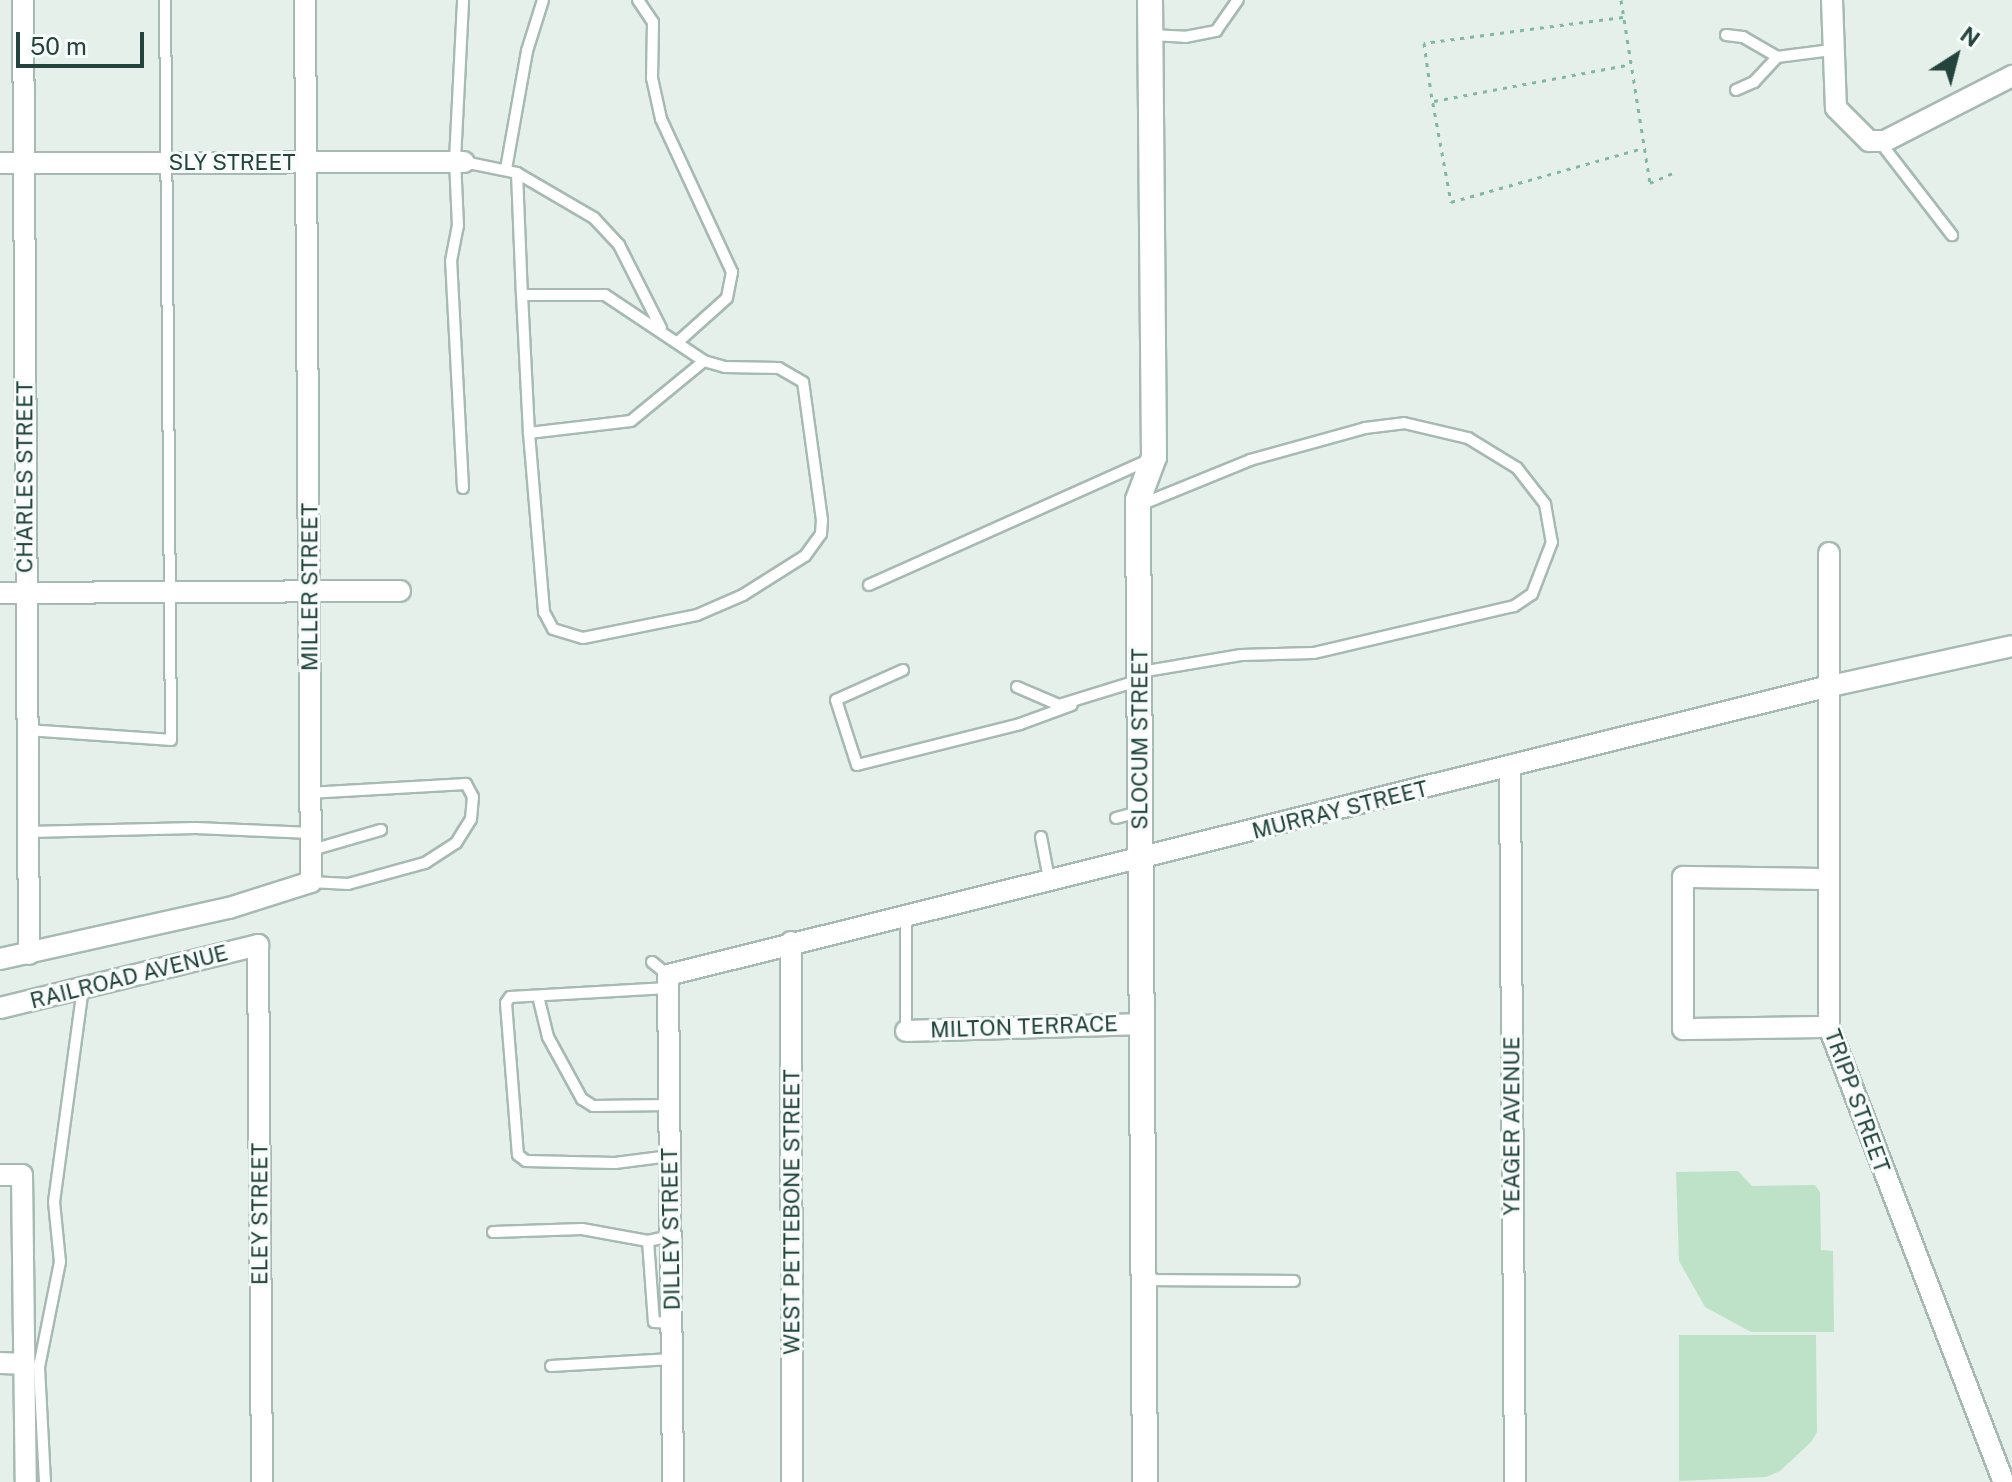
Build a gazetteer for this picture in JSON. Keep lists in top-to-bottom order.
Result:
{
  "streets": {
    "street": [
      "SLY STREET",
      "CHARLES STREET",
      "MILLER STREET",
      "SLOCUM STREET",
      "MURRAY STREET",
      "RAILROAD AVENUE",
      "MILTON TERRACE",
      "TRIPP STREET",
      "YEAGER AVENUE",
      "WEST PETTEBONE STREET",
      "ELEY STREET",
      "DILLEY STREET"
    ]
  },
  "crossings": [
    ["SLY STREET", "CHARLES STREET"],
    ["SLY STREET", "MILLER STREET"],
    ["SLOCUM STREET", "MURRAY STREET"],
    ["SLOCUM STREET", "MILTON TERRACE"],
    ["MURRAY STREET", "TRIPP STREET"],
    ["MURRAY STREET", "YEAGER AVENUE"],
    ["MURRAY STREET", "WEST PETTEBONE STREET"],
    ["MURRAY STREET", "DILLEY STREET"],
    ["RAILROAD AVENUE", "ELEY STREET"]
  ],
  "scale_bar": "50 m",
  "north": "top right"
}
